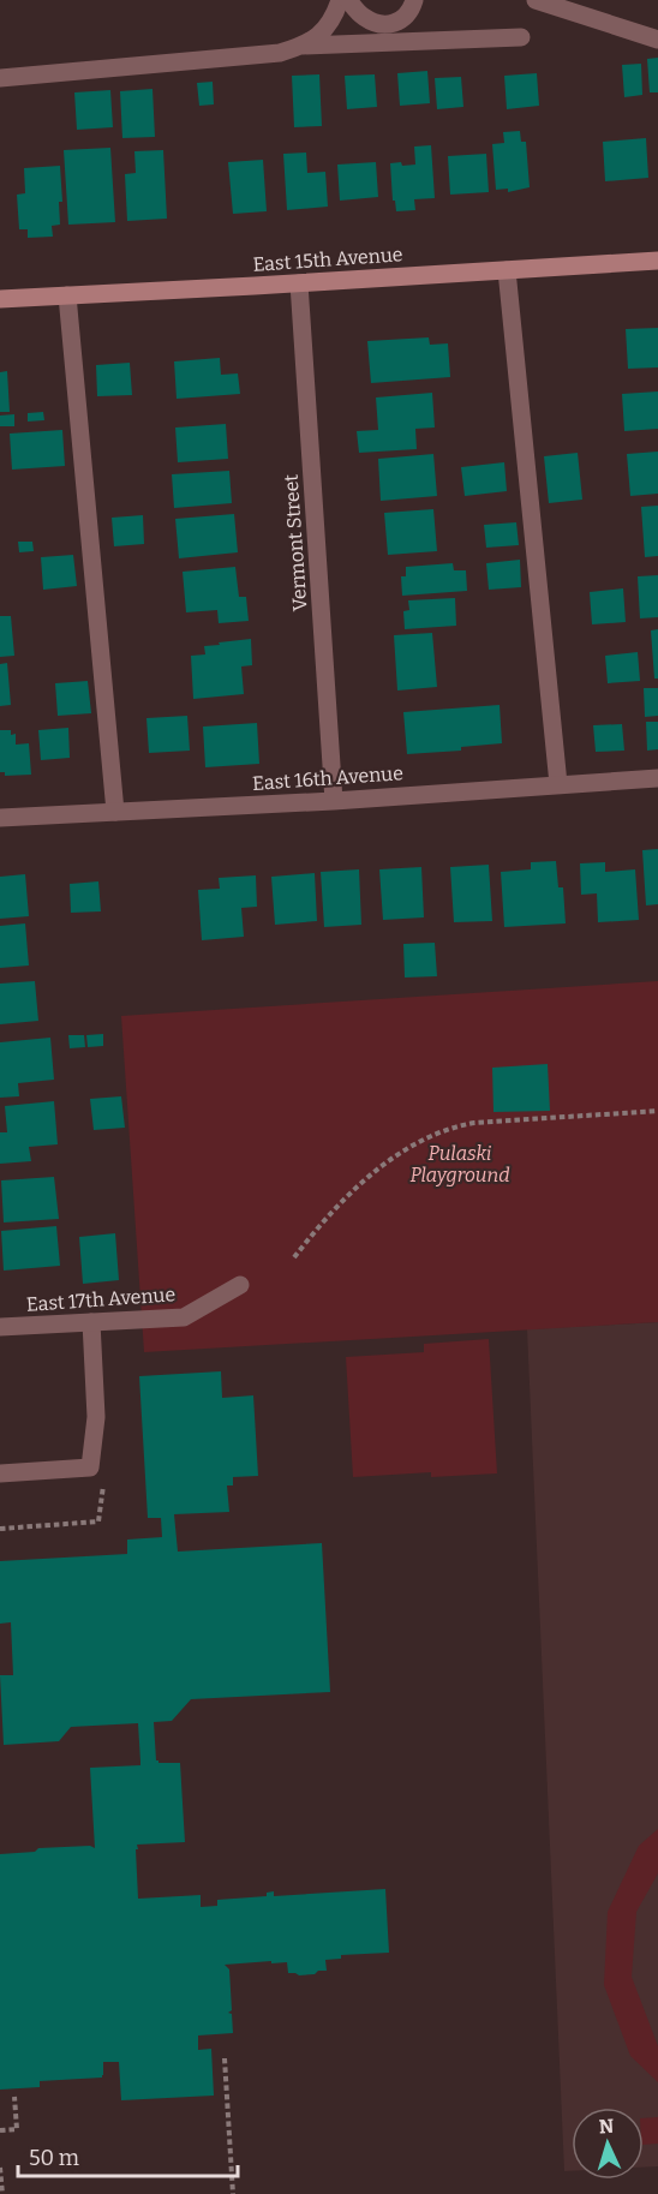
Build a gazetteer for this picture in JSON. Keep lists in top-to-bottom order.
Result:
{
  "streets": {
    "main road": ["East 15th Avenue"],
    "street": ["Vermont Street", "East 16th Avenue", "East 17th Avenue"]
  },
  "crossings": [
    ["East 15th Avenue", "Vermont Street"],
    ["Vermont Street", "East 16th Avenue"]
  ],
  "parks": ["Pulaski Playground"],
  "scale_bar": "50 m",
  "north": "top"
}
